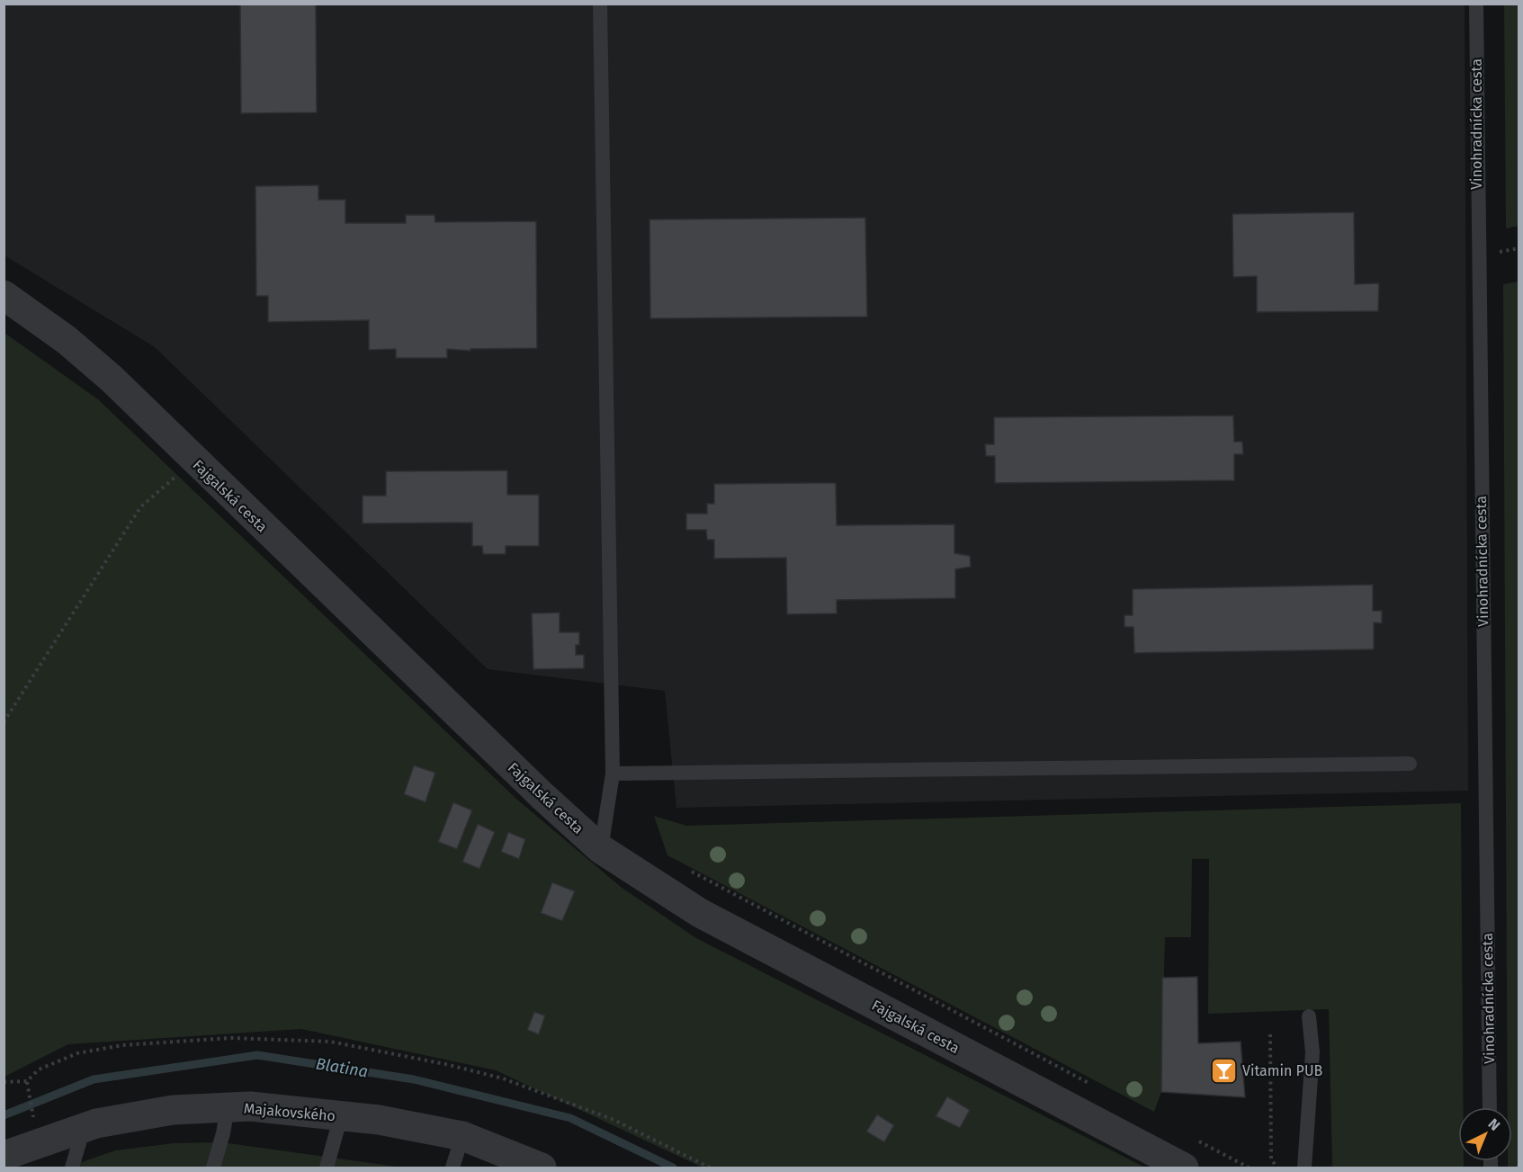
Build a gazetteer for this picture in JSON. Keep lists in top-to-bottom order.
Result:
{
  "streets": {
    "street": ["Fajgalská cesta", "Majakovského"],
    "lane": ["Vinohradnícka cesta"]
  },
  "water": ["Blatina"],
  "places": {
    "bar": ["Vitamin PUB"]
  },
  "north": "top right"
}
